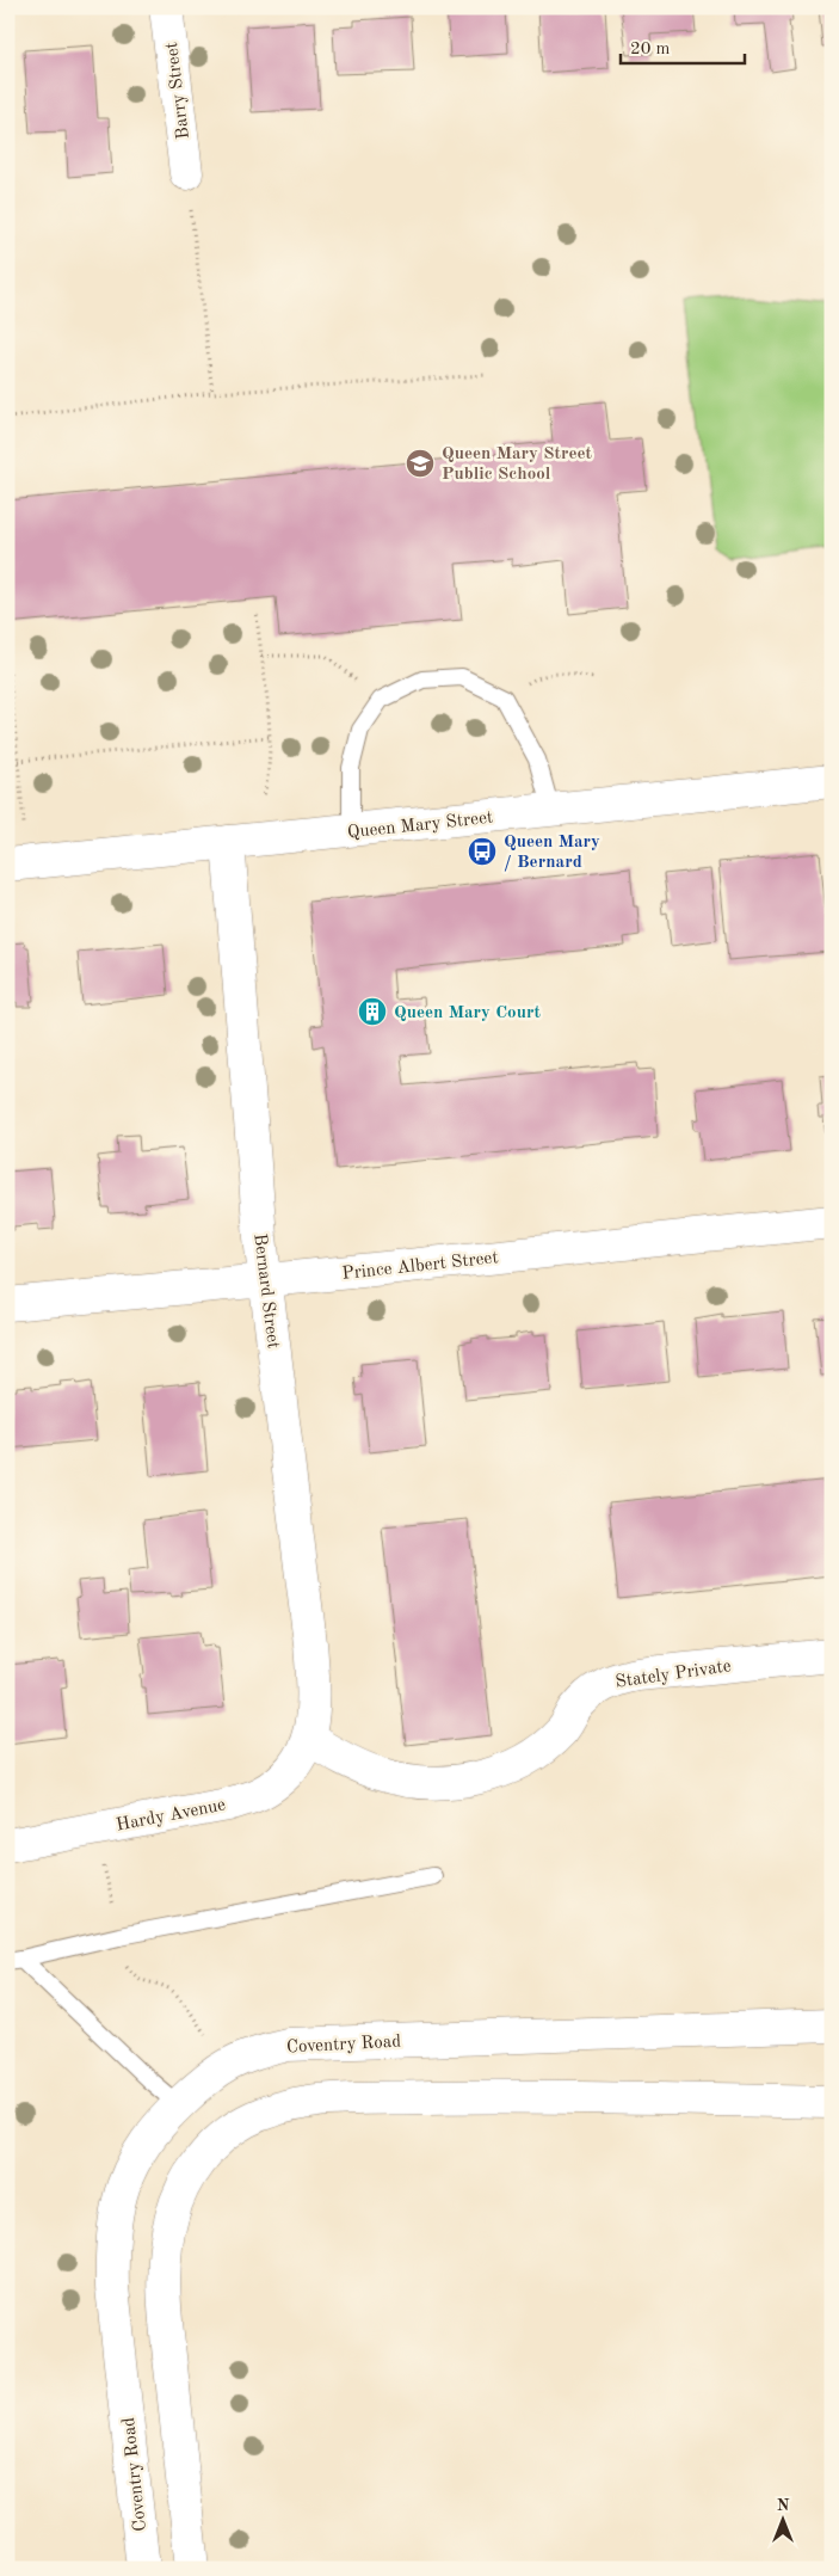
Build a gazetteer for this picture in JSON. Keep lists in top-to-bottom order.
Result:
{
  "streets": {
    "street": [
      "Barry Street",
      "Queen Mary Street",
      "Prince Albert Street",
      "Bernard Street",
      "Stately Private",
      "Hardy Avenue",
      "Coventry Road"
    ]
  },
  "crossings": [
    ["Queen Mary Street", "Bernard Street"],
    ["Prince Albert Street", "Bernard Street"],
    ["Bernard Street", "Stately Private"],
    ["Bernard Street", "Hardy Avenue"],
    ["Stately Private", "Hardy Avenue"]
  ],
  "places": {
    "school or university": ["Queen Mary Street Public School"],
    "bus stop": ["Queen Mary / Bernard"],
    "building": ["Queen Mary Court"]
  },
  "scale_bar": "20 m",
  "north": "top"
}
